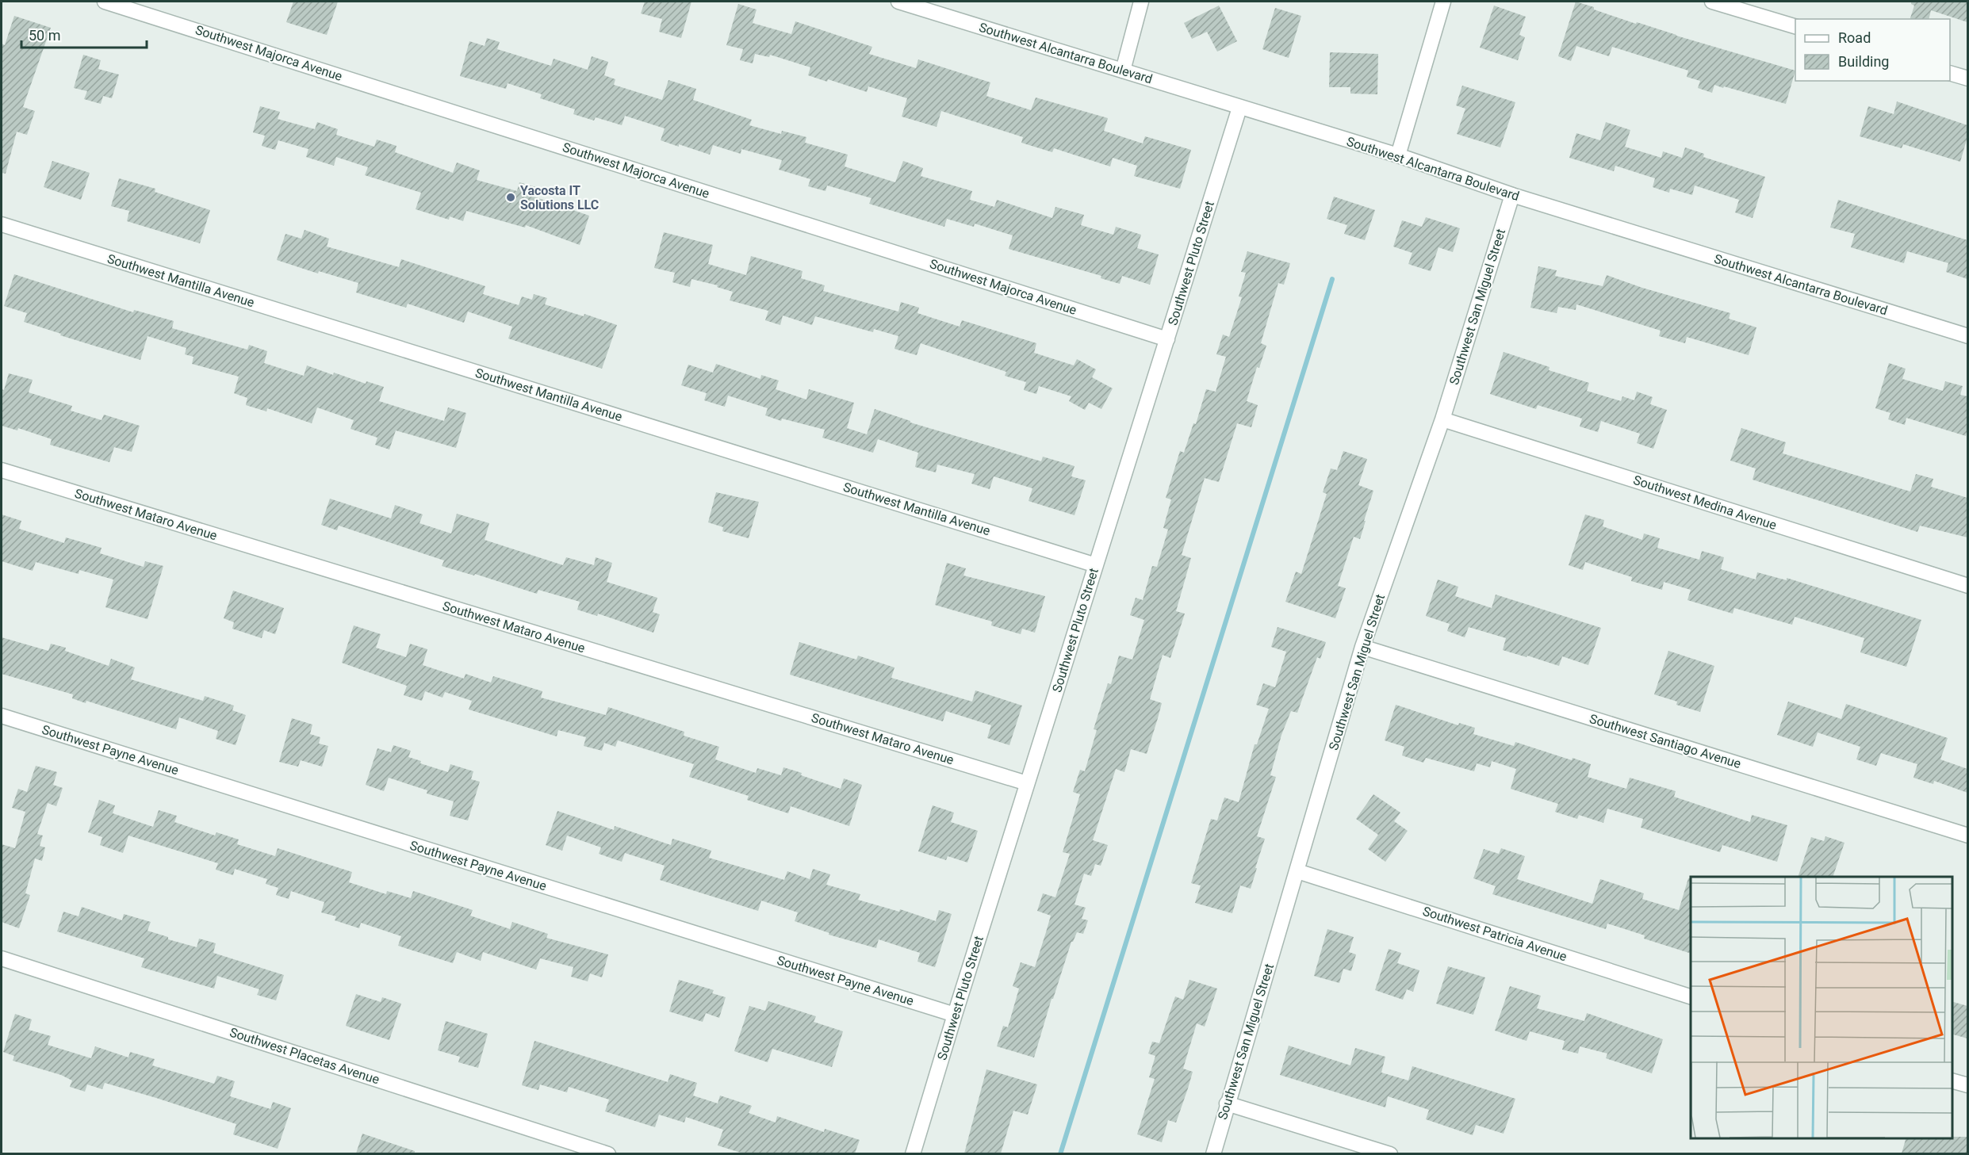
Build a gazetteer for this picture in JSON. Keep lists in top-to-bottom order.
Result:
{
  "streets": {
    "street": [
      "Southwest Majorca Avenue",
      "Southwest Alcantarra Boulevard",
      "Southwest Pluto Street",
      "Southwest Mantilla Avenue",
      "Southwest San Miguel Street",
      "Southwest Medina Avenue",
      "Southwest Mataro Avenue",
      "Southwest Santiago Avenue",
      "Southwest Payne Avenue",
      "Southwest Patricia Avenue",
      "Southwest Placetas Avenue"
    ]
  },
  "crossings": [
    ["Southwest Majorca Avenue", "Southwest Pluto Street"],
    ["Southwest Alcantarra Boulevard", "Southwest Pluto Street"],
    ["Southwest Alcantarra Boulevard", "Southwest San Miguel Street"],
    ["Southwest Pluto Street", "Southwest Mantilla Avenue"],
    ["Southwest Pluto Street", "Southwest Mataro Avenue"],
    ["Southwest Pluto Street", "Southwest Payne Avenue"],
    ["Southwest San Miguel Street", "Southwest Medina Avenue"],
    ["Southwest San Miguel Street", "Southwest Santiago Avenue"],
    ["Southwest San Miguel Street", "Southwest Patricia Avenue"]
  ],
  "places": ["Yacosta IT Solutions LLC"],
  "legend": ["Road", "Building"],
  "scale_bar": "50 m"
}
